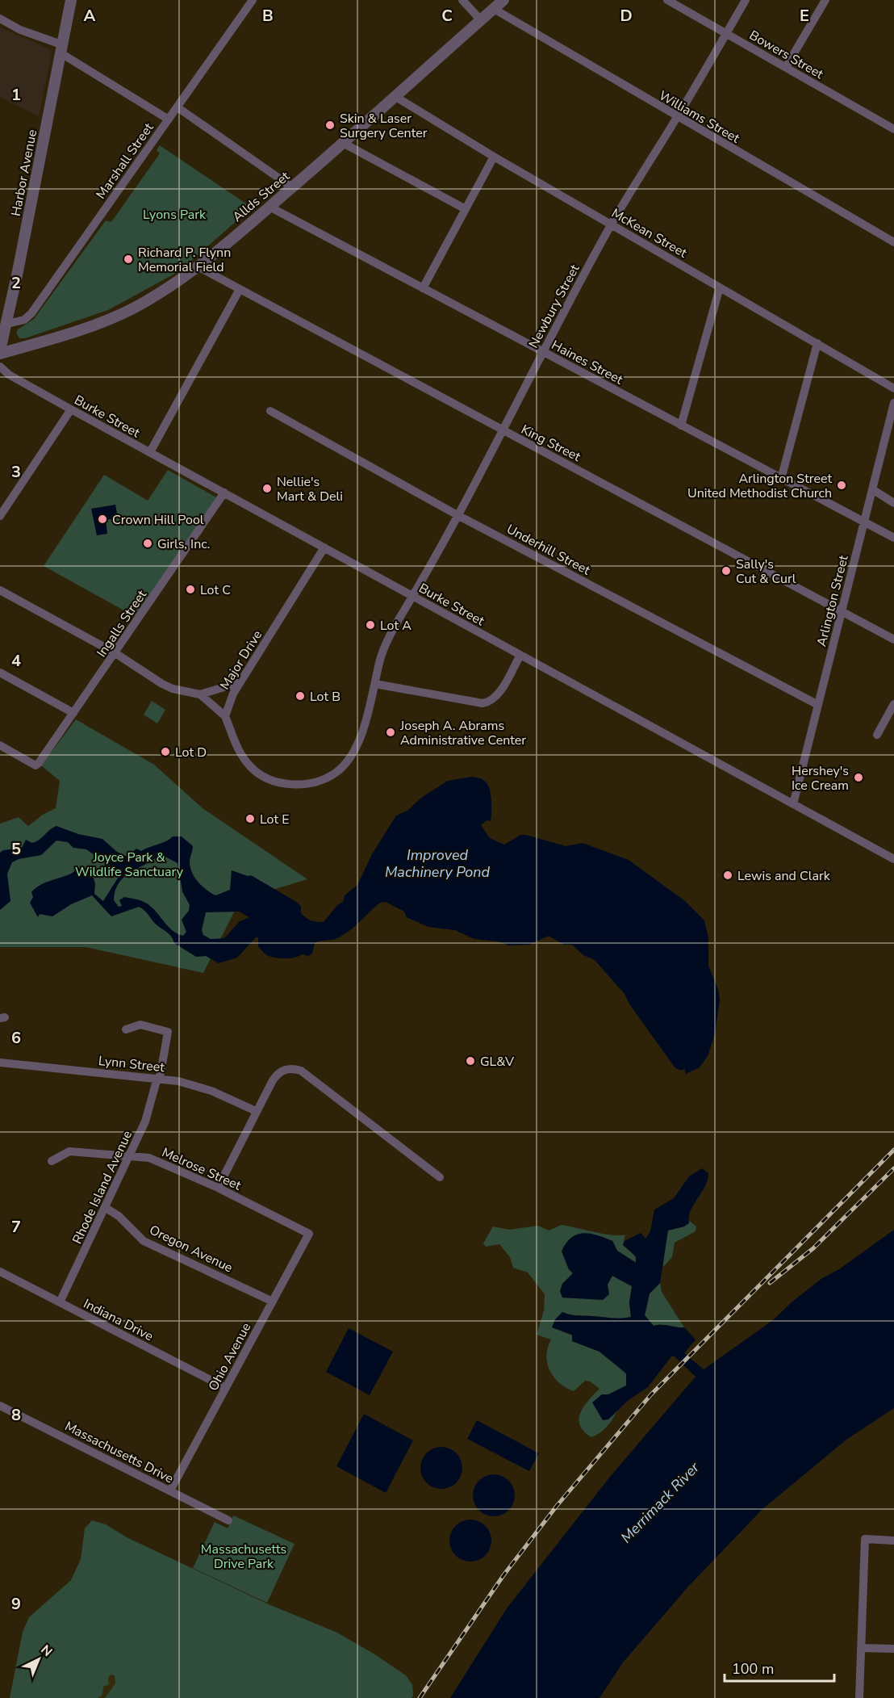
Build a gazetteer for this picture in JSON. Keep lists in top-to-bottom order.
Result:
{
  "streets": {
    "street": [
      "Bowers Street",
      "Williams Street",
      "Marshall Street",
      "Harbor Avenue",
      "Allds Street",
      "McKean Street",
      "Newbury Street",
      "Haines Street",
      "Burke Street",
      "King Street",
      "Underhill Street",
      "Arlington Street",
      "Ingalls Street",
      "Major Drive",
      "Lynn Street",
      "Melrose Street",
      "Rhode Island Avenue",
      "Oregon Avenue",
      "Indiana Drive",
      "Ohio Avenue",
      "Massachusetts Drive"
    ]
  },
  "crossings": [
    ["Bowers Street", "Newbury Street"],
    ["Williams Street", "Allds Street"],
    ["Williams Street", "Newbury Street"],
    ["Marshall Street", "Harbor Avenue"],
    ["Allds Street", "McKean Street"],
    ["Allds Street", "Haines Street"],
    ["Allds Street", "King Street"],
    ["McKean Street", "Newbury Street"],
    ["Newbury Street", "Haines Street"],
    ["Newbury Street", "Burke Street"],
    ["Newbury Street", "King Street"],
    ["Newbury Street", "Underhill Street"],
    ["Haines Street", "Arlington Street"],
    ["Burke Street", "Arlington Street"],
    ["Burke Street", "Ingalls Street"],
    ["Burke Street", "Major Drive"],
    ["King Street", "Arlington Street"],
    ["Underhill Street", "Arlington Street"],
    ["Lynn Street", "Rhode Island Avenue"],
    ["Melrose Street", "Rhode Island Avenue"],
    ["Melrose Street", "Ohio Avenue"],
    ["Rhode Island Avenue", "Oregon Avenue"],
    ["Rhode Island Avenue", "Indiana Drive"],
    ["Oregon Avenue", "Ohio Avenue"],
    ["Indiana Drive", "Ohio Avenue"],
    ["Ohio Avenue", "Massachusetts Drive"]
  ],
  "water": ["Improved Machinery Pond", "Merrimack River"],
  "parks": ["Lyons Park", "Joyce Park & Wildlife Sanctuary", "Massachusetts Drive Park"],
  "places": [
    "Skin & Laser Surgery Center",
    "Richard P. Flynn Memorial Field",
    "Arlington Street United Methodist Church",
    "Nellie's Mart & Deli",
    "Crown Hill Pool",
    "Girls, Inc.",
    "Sally's Cut & Curl",
    "Lot C",
    "Lot A",
    "Lot B",
    "Joseph A. Abrams Administrative Center",
    "Lot D",
    "Hershey's Ice Cream",
    "Lot E",
    "Lewis and Clark",
    "GL&V"
  ],
  "scale_bar": "100 m",
  "north": "top right",
  "grid": {
    "columns": [
      "A",
      "B",
      "C",
      "D",
      "E"
    ],
    "rows": [
      "1",
      "2",
      "3",
      "4",
      "5",
      "6",
      "7",
      "8",
      "9"
    ]
  }
}
